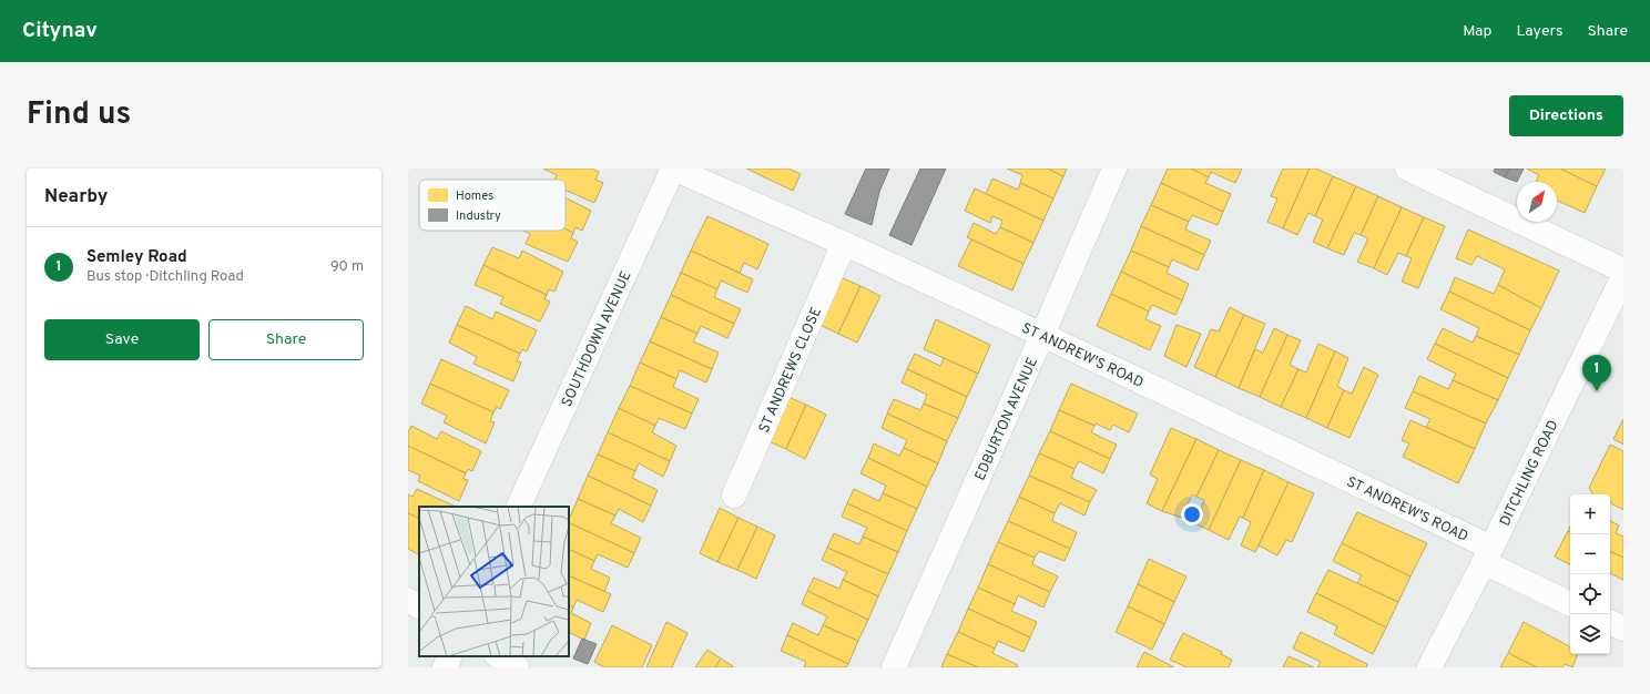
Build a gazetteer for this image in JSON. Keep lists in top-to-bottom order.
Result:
{
  "streets": {
    "street": [
      "SOUTHDOWN AVENUE",
      "ST ANDREW'S ROAD",
      "ST ANDREWS CLOSE",
      "EDBURTON AVENUE",
      "DITCHLING ROAD"
    ]
  },
  "crossings": [
    ["SOUTHDOWN AVENUE", "ST ANDREW'S ROAD"],
    ["ST ANDREW'S ROAD", "ST ANDREWS CLOSE"],
    ["ST ANDREW'S ROAD", "EDBURTON AVENUE"],
    ["ST ANDREW'S ROAD", "DITCHLING ROAD"]
  ],
  "legend": ["Homes", "Industry"],
  "north": "top right",
  "page": {
    "header": "Citynav",
    "nav": ["Map", "Layers", "Share"],
    "title": "Find us",
    "buttons": [
      "Directions",
      ["Save", "Share"]
    ],
    "heading": "Nearby",
    "list": [
      {
        "mark": "1",
        "name": "Semley Road",
        "note": "Bus stop · Ditchling Road",
        "value": "90 m"
      }
    ],
    "pins": "1",
    "map_buttons": ["+", "−"]
  }
}
